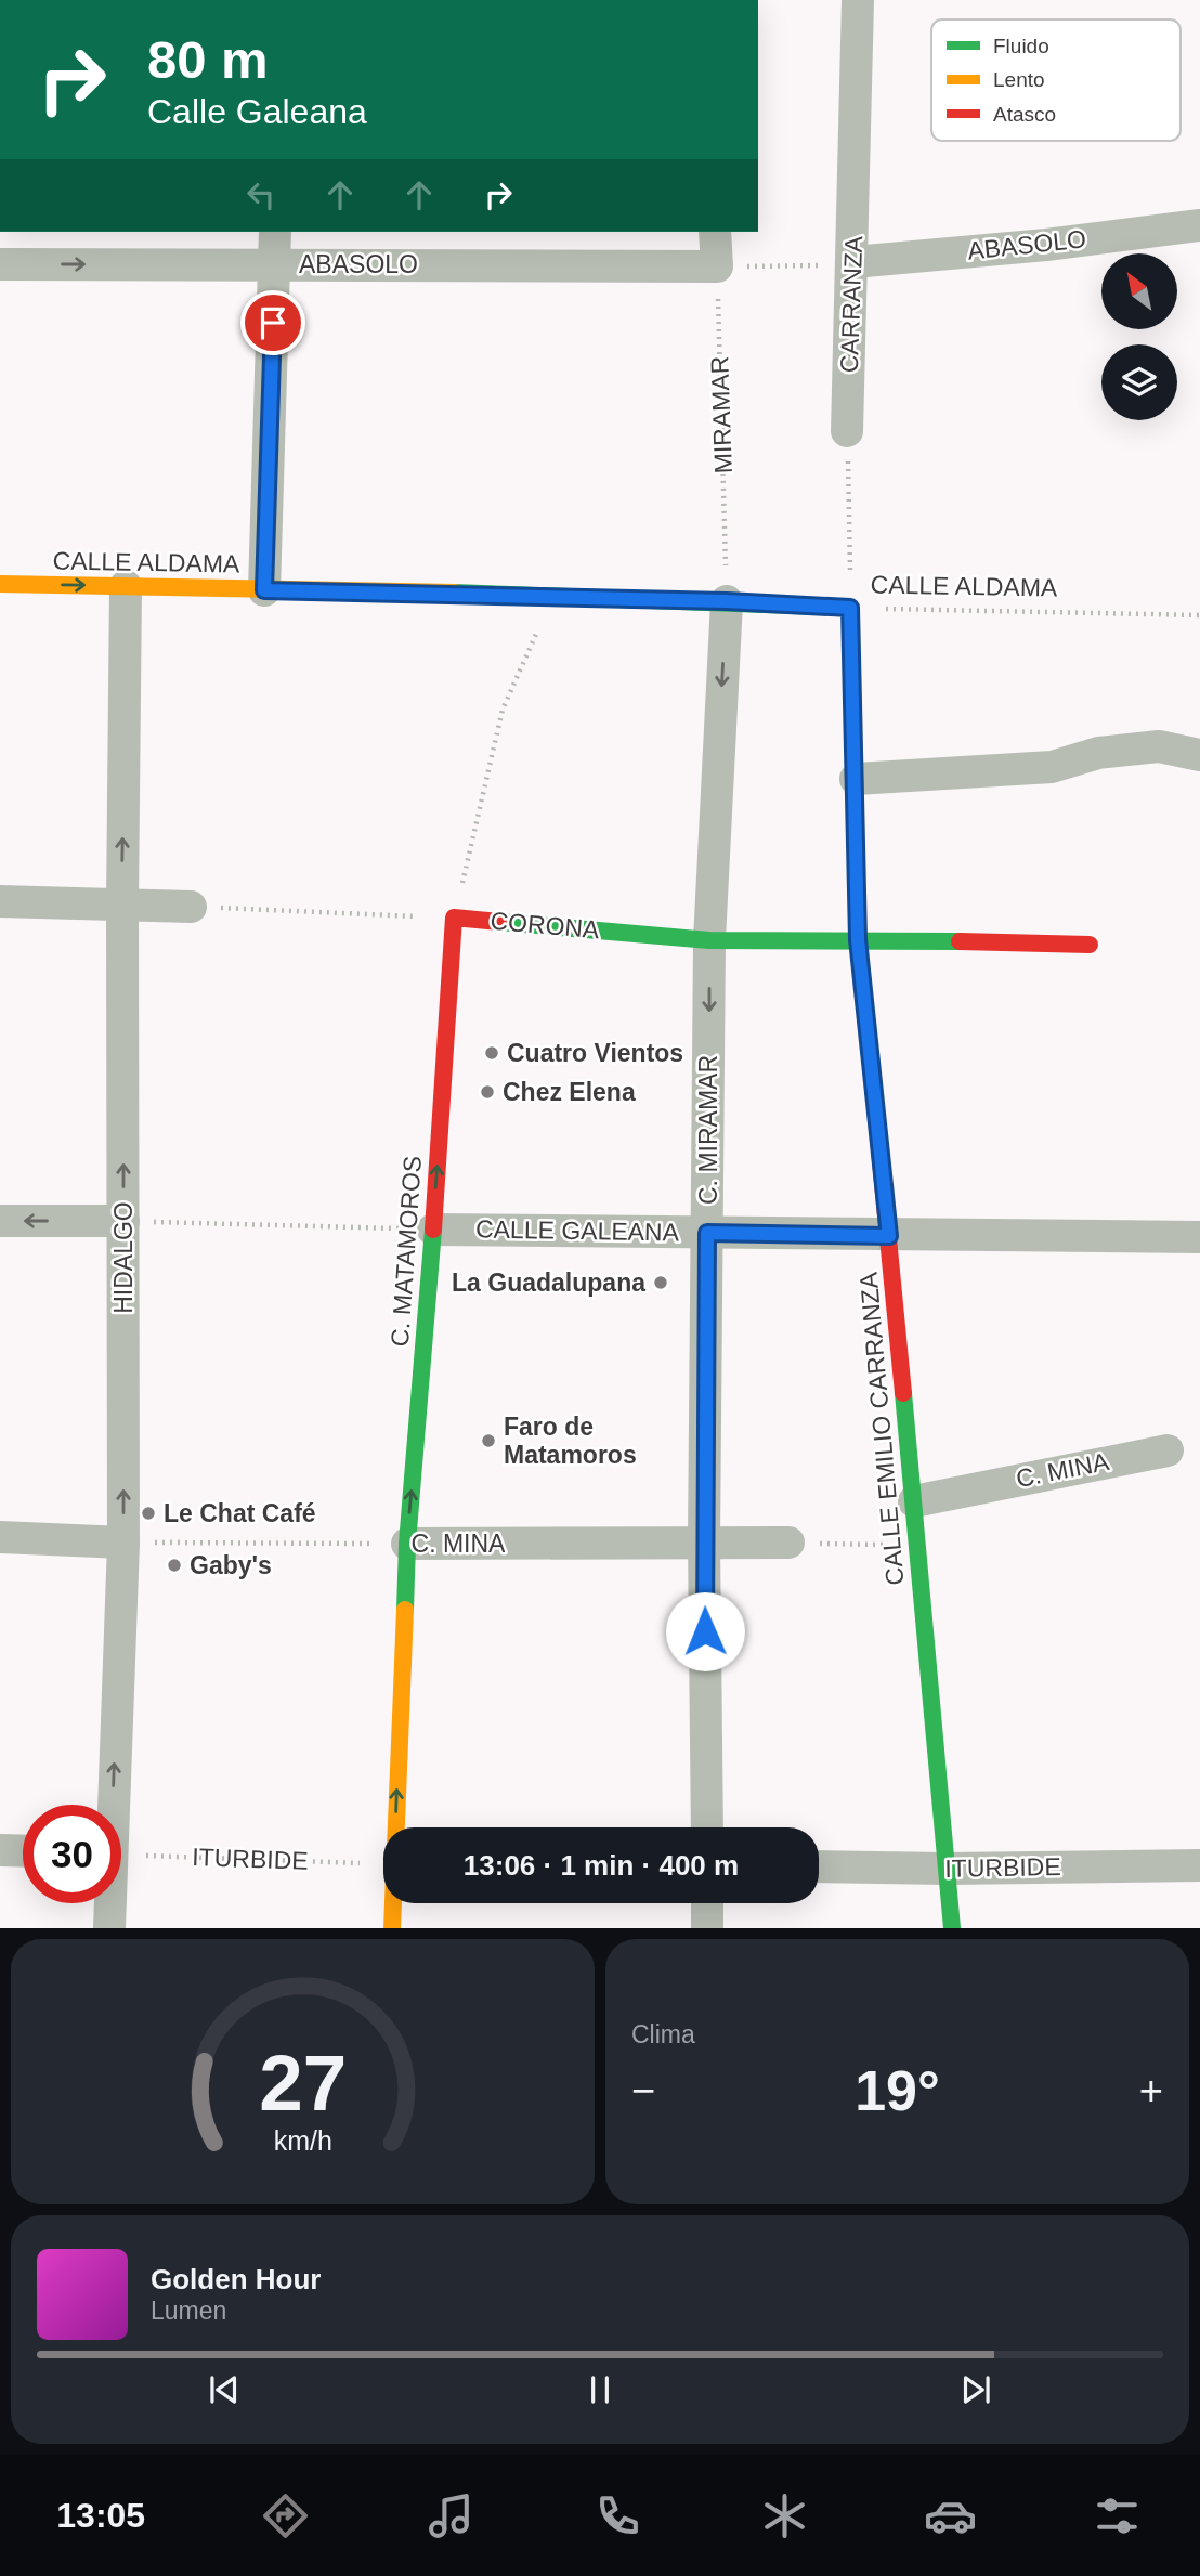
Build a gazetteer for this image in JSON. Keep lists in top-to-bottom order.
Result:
{
  "streets": {
    "street": [
      "ABASOLO",
      "CARRANZA",
      "CALLE ALDAMA",
      "CORONA",
      "C. MIRAMAR",
      "CALLE GALEANA",
      "C. MATAMOROS",
      "HIDALGO",
      "CALLE EMILIO CARRANZA",
      "C. MINA",
      "ITURBIDE"
    ],
    "path": ["MIRAMAR"]
  },
  "crossings": [
    ["ABASOLO", "CARRANZA"],
    ["ABASOLO", "MIRAMAR"],
    ["MIRAMAR", "CALLE ALDAMA"],
    ["MIRAMAR", "C. MIRAMAR"],
    ["CALLE ALDAMA", "C. MIRAMAR"],
    ["CALLE ALDAMA", "HIDALGO"],
    ["CALLE ALDAMA", "CALLE EMILIO CARRANZA"],
    ["CORONA", "C. MIRAMAR"],
    ["CORONA", "C. MATAMOROS"],
    ["CORONA", "CALLE EMILIO CARRANZA"],
    ["C. MIRAMAR", "CALLE GALEANA"],
    ["C. MIRAMAR", "C. MINA"],
    ["CALLE GALEANA", "C. MATAMOROS"],
    ["CALLE GALEANA", "CALLE EMILIO CARRANZA"],
    ["C. MATAMOROS", "C. MINA"],
    ["HIDALGO", "C. MINA"],
    ["CALLE EMILIO CARRANZA", "C. MINA"],
    ["CALLE EMILIO CARRANZA", "ITURBIDE"]
  ],
  "one_way": ["C. MIRAMAR", "C. MATAMOROS", "HIDALGO"],
  "places": [
    "Cuatro Vientos",
    "Chez Elena",
    "La Guadalupana",
    "Faro de Matamoros",
    "Le Chat Café",
    "Gaby's"
  ],
  "legend": ["Fluido", "Lento", "Atasco"],
  "north": "top left",
  "page": {
    "turn": ["80 m", "Calle Galeana"],
    "limit": "30",
    "trip": "13:06 · 1 min · 400 m",
    "tile": "Clima",
    "heat": ["−", "19°", "+"],
    "song": ["Golden Hour", "Lumen"],
    "tabs": "13:05",
    "gauge": ["27", "km/h"]
  }
}
